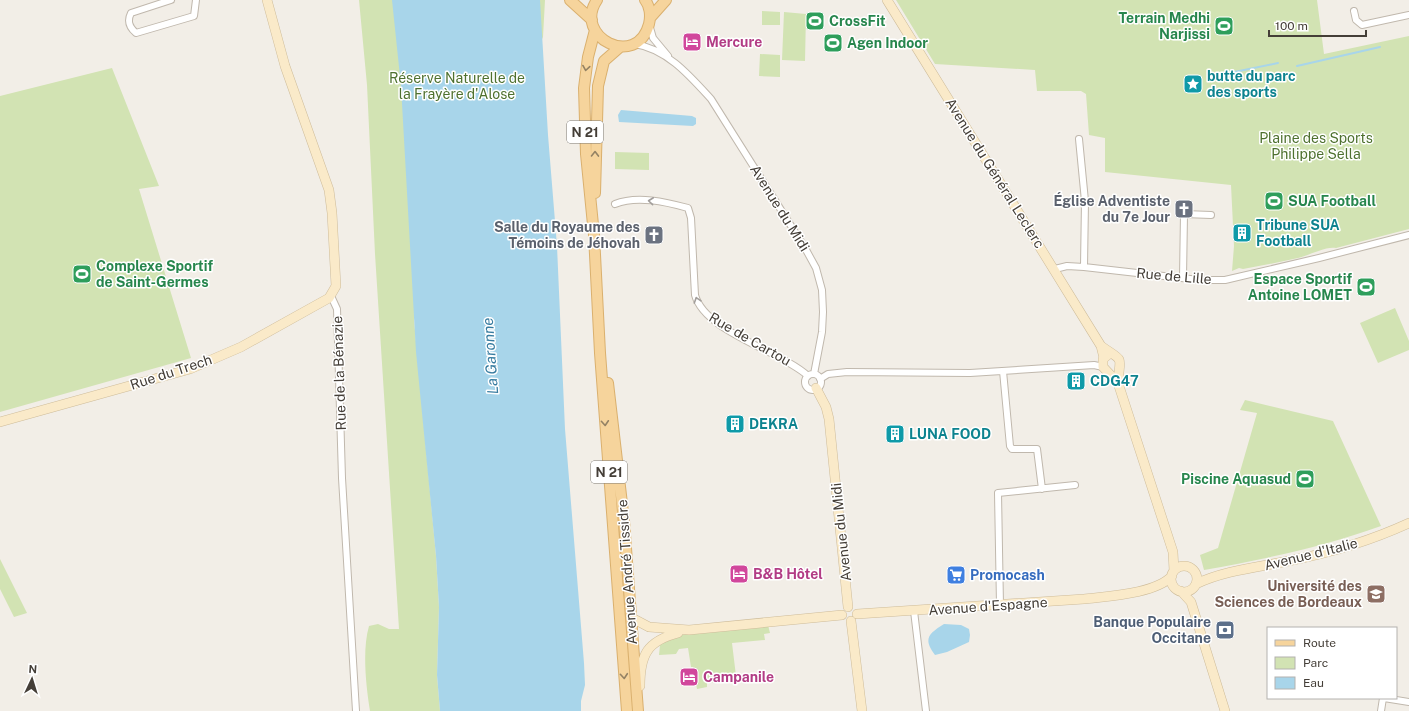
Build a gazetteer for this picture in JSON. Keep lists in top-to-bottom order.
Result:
{
  "streets": {
    "main road": ["N 21", "Avenue André Tissidre"],
    "street": [
      "Avenue du Général Leclerc",
      "Avenue du Midi",
      "Rue de Lille",
      "Rue de Cartou",
      "Rue du Trech",
      "Rue de la Bénazie",
      "Avenue d'Italie",
      "Avenue d'Espagne"
    ]
  },
  "crossings": [
    ["Avenue du Général Leclerc", "Rue de Lille"],
    ["Avenue du Général Leclerc", "Avenue d'Italie"],
    ["Avenue du Midi", "Rue de Cartou"],
    ["Avenue du Midi", "Avenue d'Espagne"],
    ["Rue du Trech", "Rue de la Bénazie"]
  ],
  "one_way": ["Rue de Cartou"],
  "water": ["La Garonne"],
  "parks": ["Réserve Naturelle de la Frayère d'Alose", "Plaine des Sports Philippe Sella"],
  "places": {
    "sports": [
      "CrossFit",
      "Terrain Medhi Narjissi",
      "Agen Indoor",
      "SUA Football",
      "Complexe Sportif de Saint-Germes",
      "Espace Sportif Antoine LOMET",
      "Piscine Aquasud"
    ],
    "hotel": ["Mercure", "B&B Hôtel", "Campanile"],
    "place": ["butte du parc des sports"],
    "church": ["Église Adventiste du 7e Jour", "Salle du Royaume des Témoins de Jéhovah"],
    "building": [
      "Tribune SUA Football",
      "CDG47",
      "DEKRA",
      "LUNA FOOD"
    ],
    "supermarket": ["Promocash"],
    "school or university": ["Université des Sciences de Bordeaux"],
    "bank": ["Banque Populaire Occitane"]
  },
  "legend": ["Route", "Parc", "Eau"],
  "scale_bar": "100 m",
  "north": "top"
}
